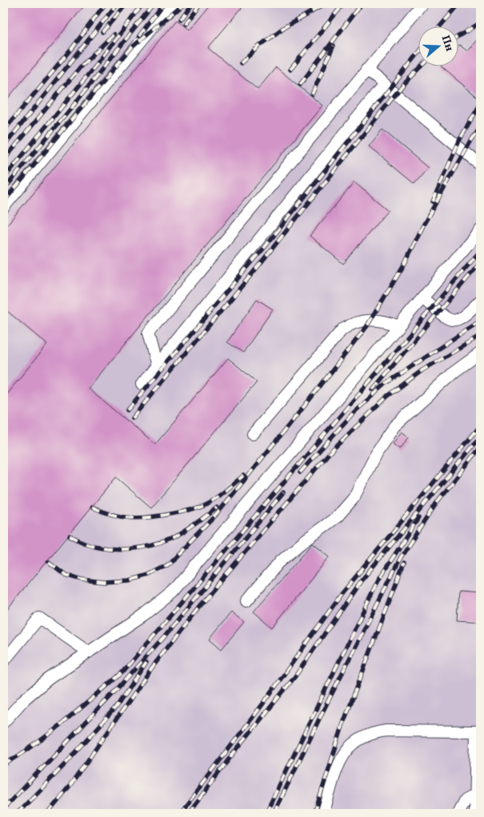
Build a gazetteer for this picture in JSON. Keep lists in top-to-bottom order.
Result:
{
  "north": "right"
}
